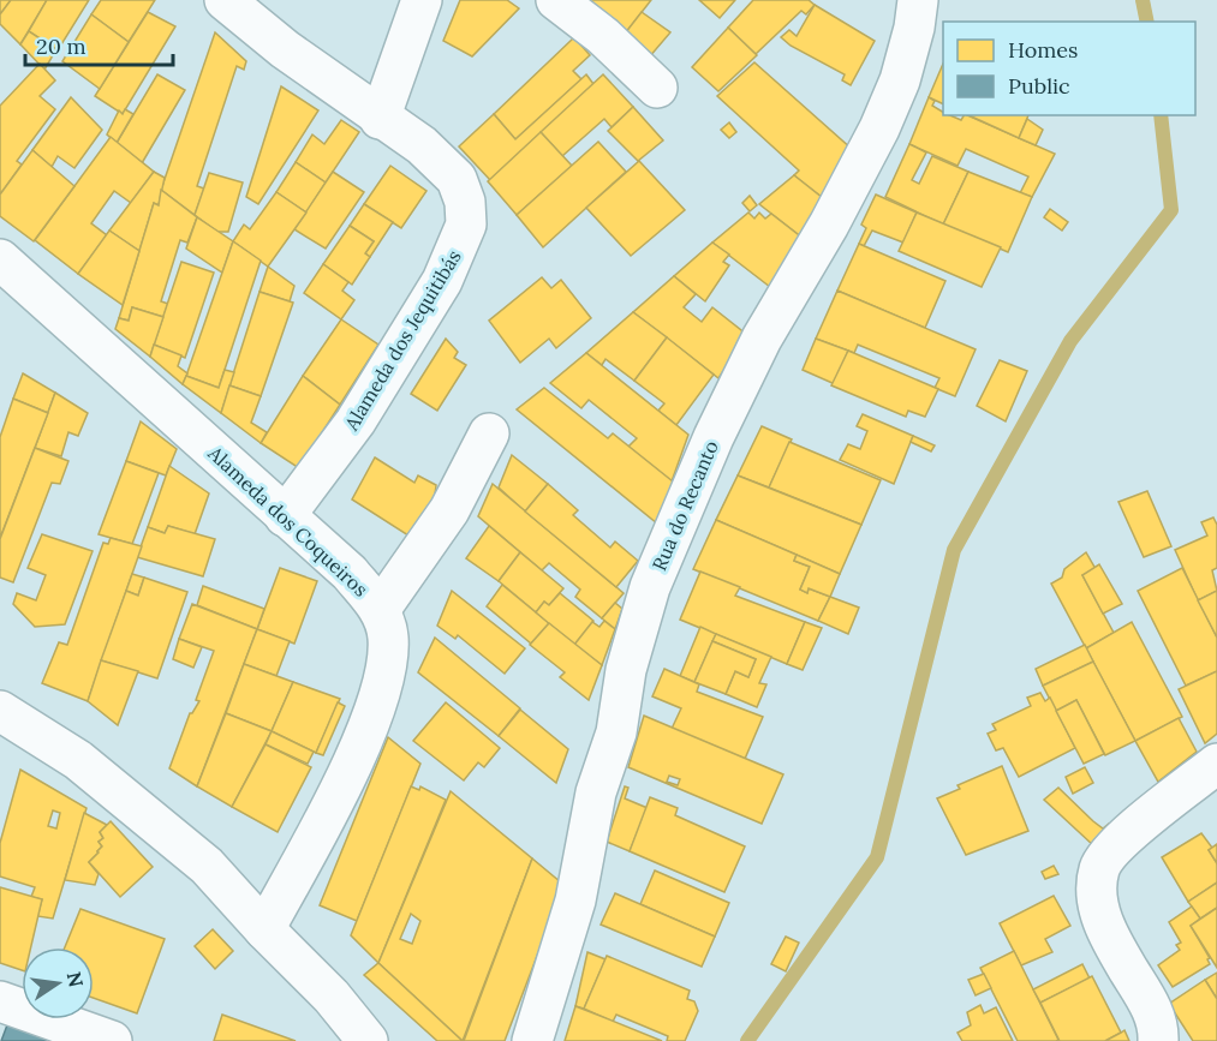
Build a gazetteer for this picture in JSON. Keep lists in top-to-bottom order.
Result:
{
  "streets": {
    "street": ["Alameda dos Jequitibás", "Rua do Recanto", "Alameda dos Coqueiros"]
  },
  "crossings": [
    ["Alameda dos Jequitibás", "Alameda dos Coqueiros"]
  ],
  "legend": ["Homes", "Public"],
  "scale_bar": "20 m",
  "north": "right"
}
